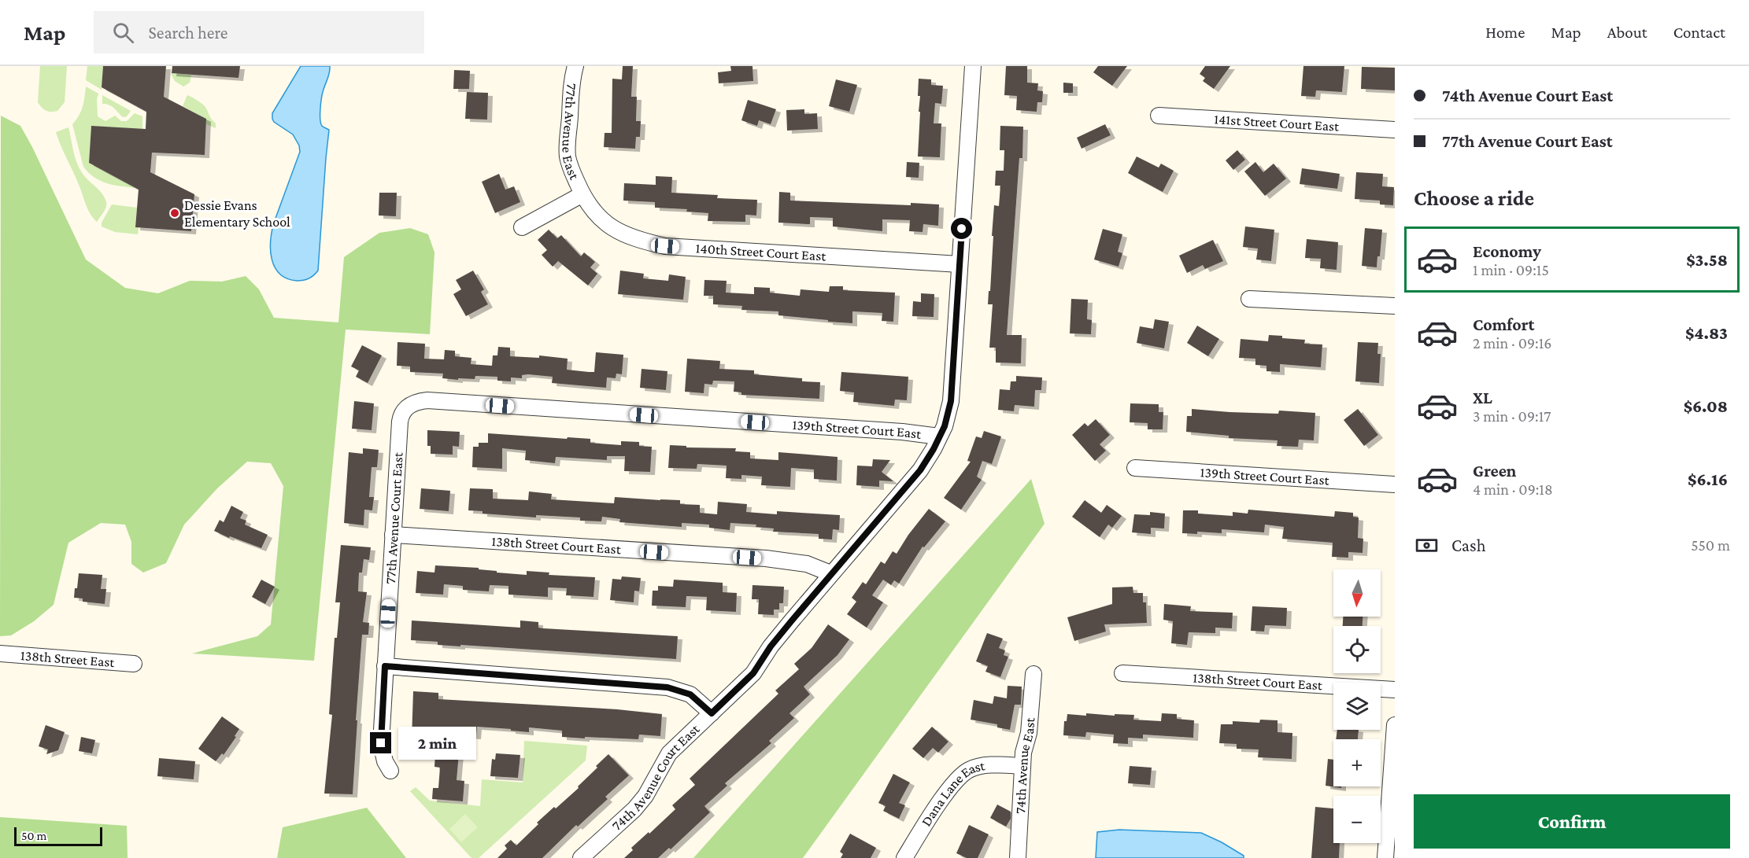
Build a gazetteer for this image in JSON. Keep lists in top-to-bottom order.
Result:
{
  "streets": {
    "street": [
      "141st Street Court East",
      "77th Avenue East",
      "140th Street Court East",
      "139th Street Court East",
      "77th Avenue Court East",
      "138th Street Court East",
      "138th Street East",
      "74th Avenue East",
      "74th Avenue Court East",
      "Dana Lane East"
    ]
  },
  "crossings": [
    ["77th Avenue East", "140th Street Court East"],
    ["140th Street Court East", "74th Avenue Court East"],
    ["139th Street Court East", "77th Avenue Court East"],
    ["139th Street Court East", "74th Avenue Court East"],
    ["77th Avenue Court East", "138th Street Court East"],
    ["138th Street Court East", "74th Avenue Court East"],
    ["74th Avenue East", "Dana Lane East"]
  ],
  "places": ["Dessie Evans Elementary School"],
  "scale_bar": "50 m",
  "north": "bottom",
  "page": {
    "header": "Map",
    "search": "Search here",
    "nav": [
      "Home",
      "Map",
      "About",
      "Contact"
    ],
    "banner": ["74th Avenue Court East", "77th Avenue Court East"],
    "heading": "Choose a ride",
    "list": [
      {
        "name": "Economy",
        "note": "1 min · 09:15",
        "value": "$3.58"
      },
      {
        "name": "Comfort",
        "note": "2 min · 09:16",
        "value": "$4.83"
      },
      {
        "name": "XL",
        "note": "3 min · 09:17",
        "value": "$6.08"
      },
      {
        "name": "Green",
        "note": "4 min · 09:18",
        "value": "$6.16"
      }
    ],
    "pay": ["Cash", "550 m"],
    "map_buttons": ["+", "−"],
    "bubble": "2 min",
    "buttons": "Confirm",
    "scale": "50 m"
  }
}
